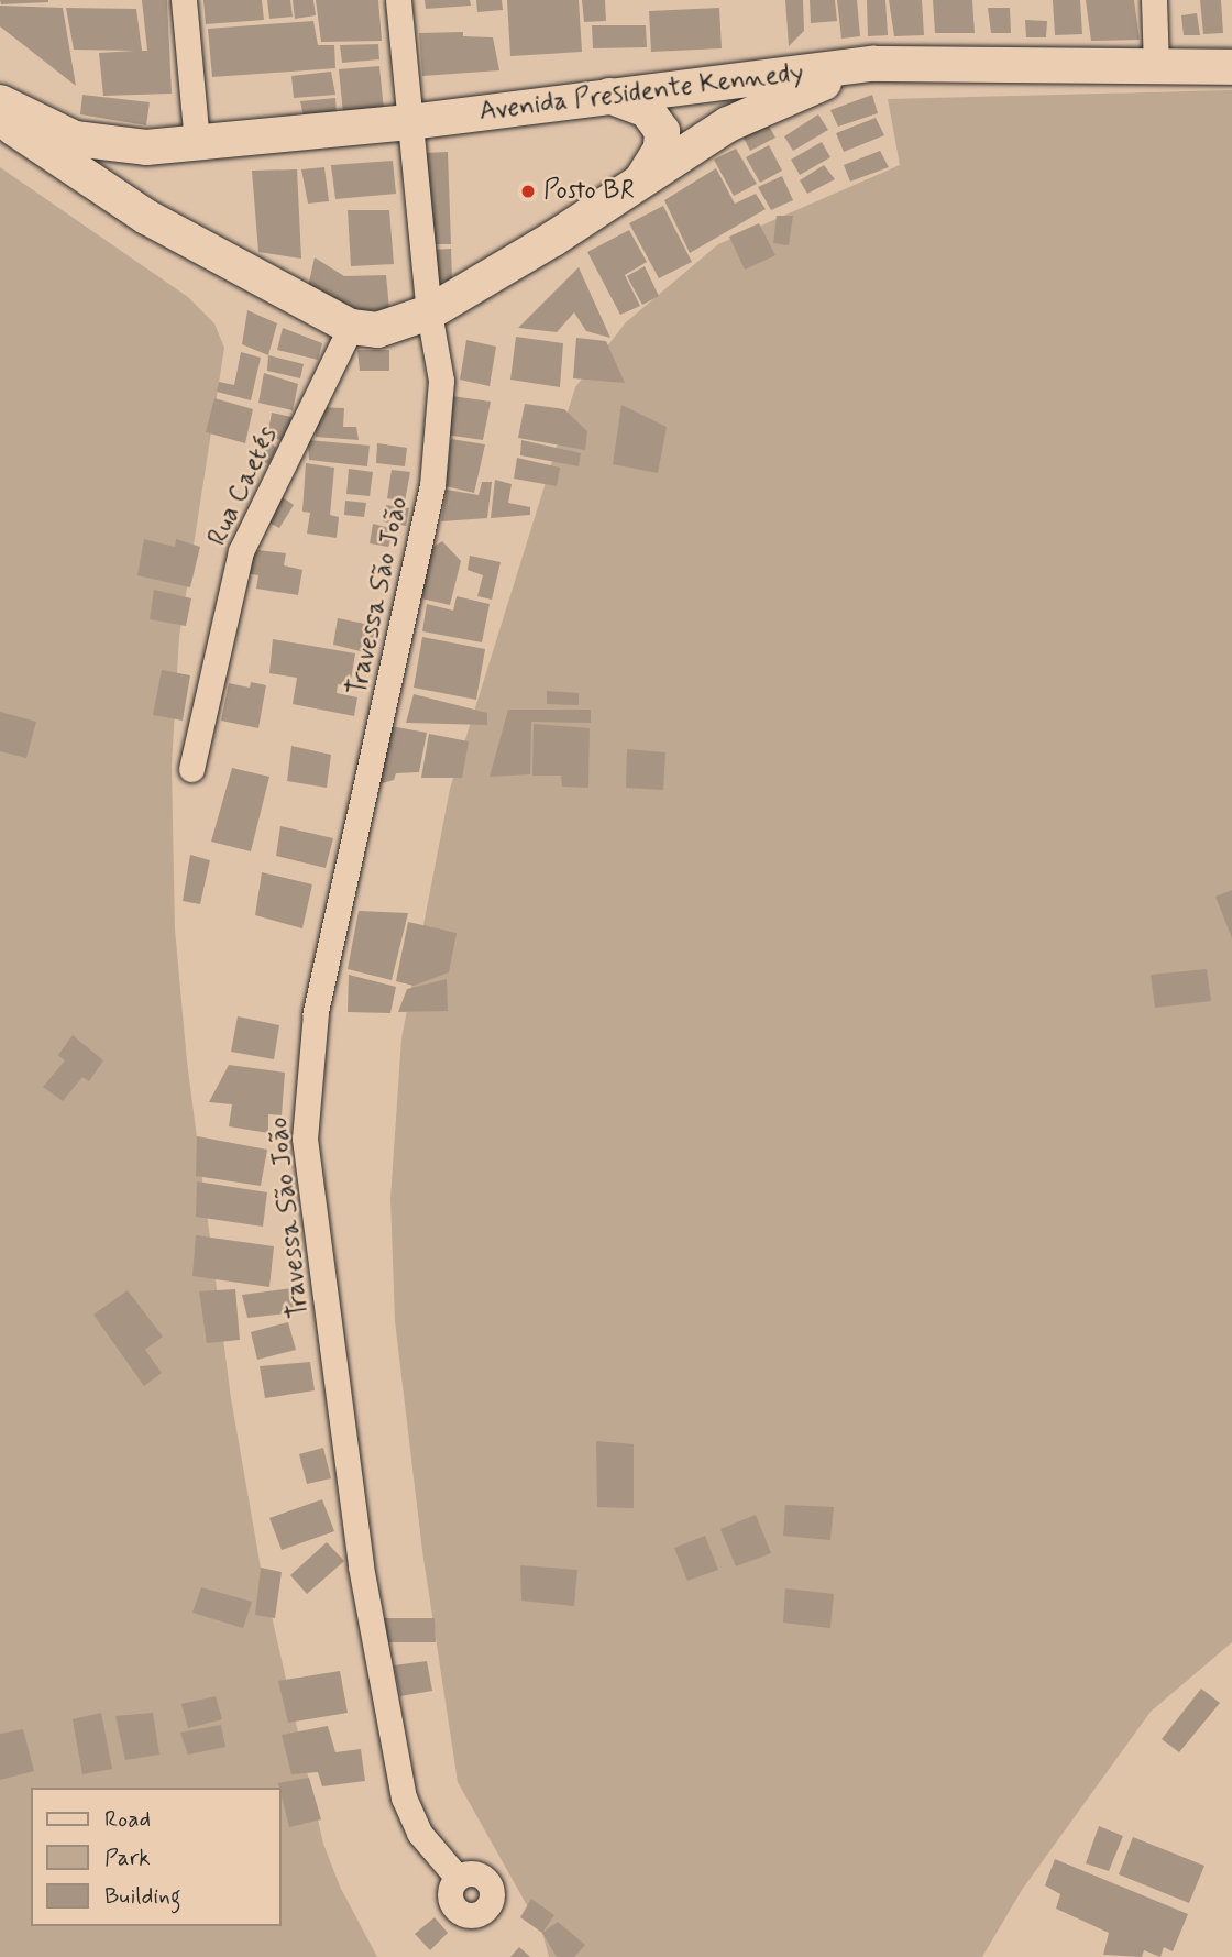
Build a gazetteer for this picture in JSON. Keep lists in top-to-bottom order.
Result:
{
  "streets": {
    "main road": ["Avenida Presidente Kennedy"],
    "street": ["Rua Caetés", "Travessa São João"]
  },
  "crossings": [
    ["Avenida Presidente Kennedy", "Rua Caetés"],
    ["Avenida Presidente Kennedy", "Travessa São João"]
  ],
  "places": ["Posto BR"],
  "legend": ["Road", "Park", "Building"]
}
